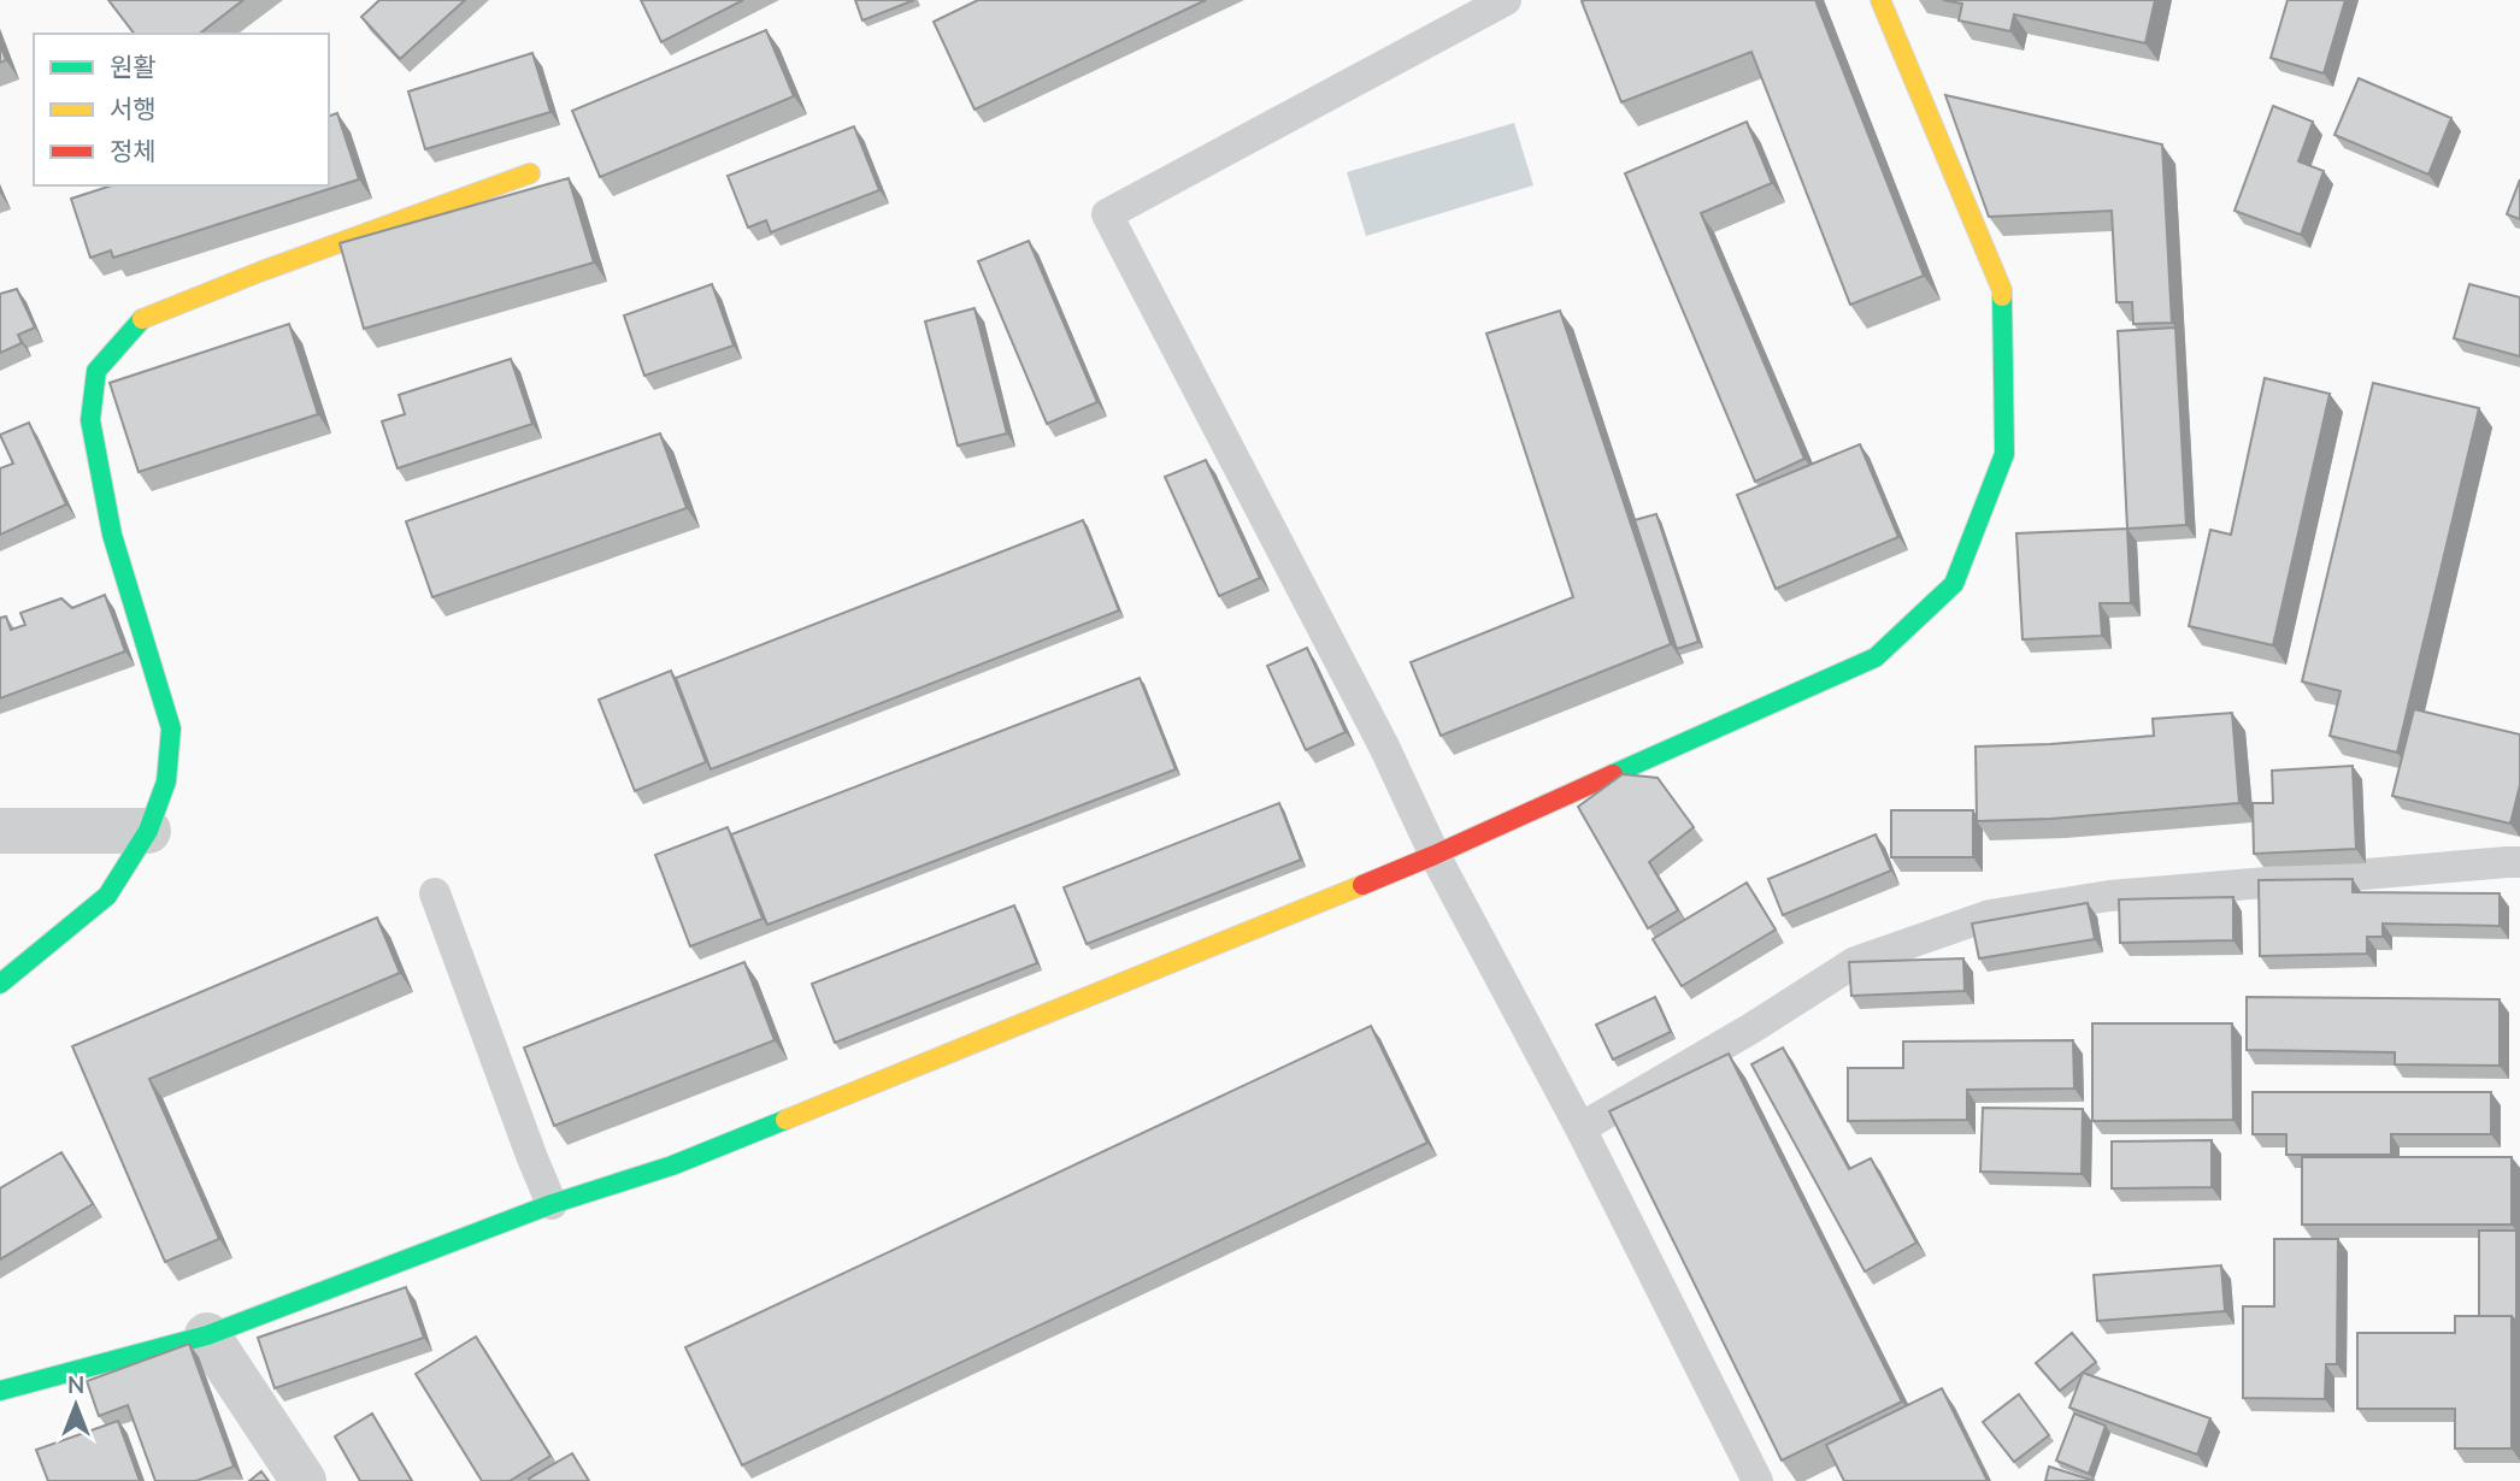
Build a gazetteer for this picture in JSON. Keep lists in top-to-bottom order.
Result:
{
  "legend": ["원활", "서행", "정체"],
  "north": "top"
}
